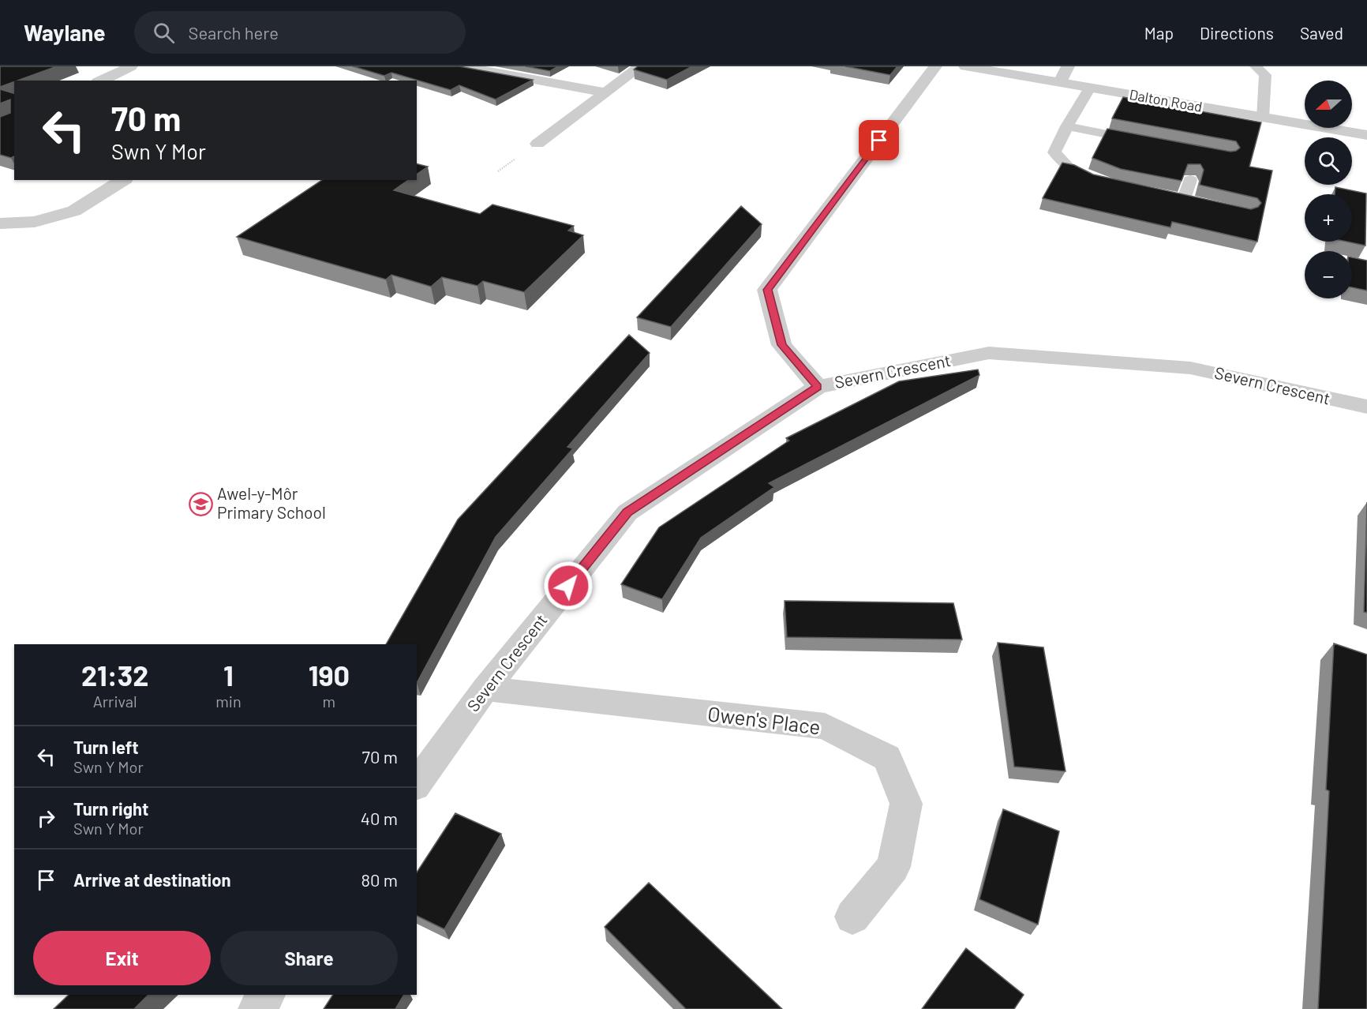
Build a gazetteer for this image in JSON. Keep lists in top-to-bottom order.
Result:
{
  "streets": {
    "street": ["Dalton Road", "Severn Crescent", "Owen's Place"]
  },
  "crossings": [
    ["Severn Crescent", "Owen's Place"]
  ],
  "places": {
    "school or university": ["Awel-y-Môr Primary School"]
  },
  "north": "left",
  "page": {
    "header": "Waylane",
    "search": "Search here",
    "nav": ["Map", "Directions", "Saved"],
    "map_buttons": ["+", "−"],
    "turn": ["70 m", "Swn Y Mor"],
    "eta": [
      "21:32",
      "Arrival",
      "1",
      "min",
      "190",
      "m"
    ],
    "list": [
      {
        "name": "Turn left",
        "note": "Swn Y Mor",
        "value": "70 m"
      },
      {
        "name": "Turn right",
        "note": "Swn Y Mor",
        "value": "40 m"
      },
      {
        "name": "Arrive at destination",
        "value": "80 m"
      }
    ],
    "buttons": ["Exit", "Share"]
  }
}
